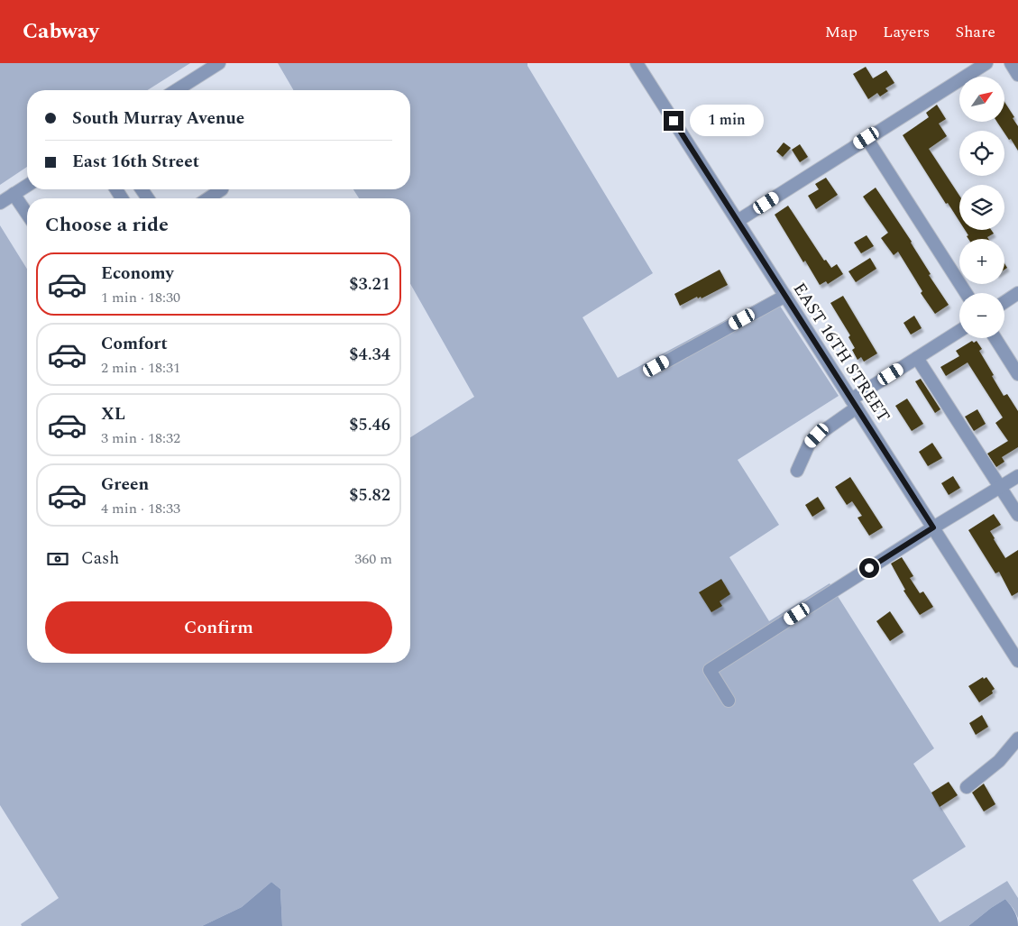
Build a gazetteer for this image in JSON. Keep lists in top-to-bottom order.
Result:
{
  "streets": {
    "street": ["EAST 16TH STREET"]
  },
  "north": "top right",
  "page": {
    "header": "Cabway",
    "nav": ["Map", "Layers", "Share"],
    "map_buttons": ["+", "−"],
    "banner": ["South Murray Avenue", "East 16th Street"],
    "bubble": "1 min",
    "heading": "Choose a ride",
    "list": [
      {
        "name": "Economy",
        "note": "1 min · 18:30",
        "value": "$3.21"
      },
      {
        "name": "Comfort",
        "note": "2 min · 18:31",
        "value": "$4.34"
      },
      {
        "name": "XL",
        "note": "3 min · 18:32",
        "value": "$5.46"
      },
      {
        "name": "Green",
        "note": "4 min · 18:33",
        "value": "$5.82"
      }
    ],
    "pay": ["Cash", "360 m"],
    "buttons": "Confirm"
  }
}
